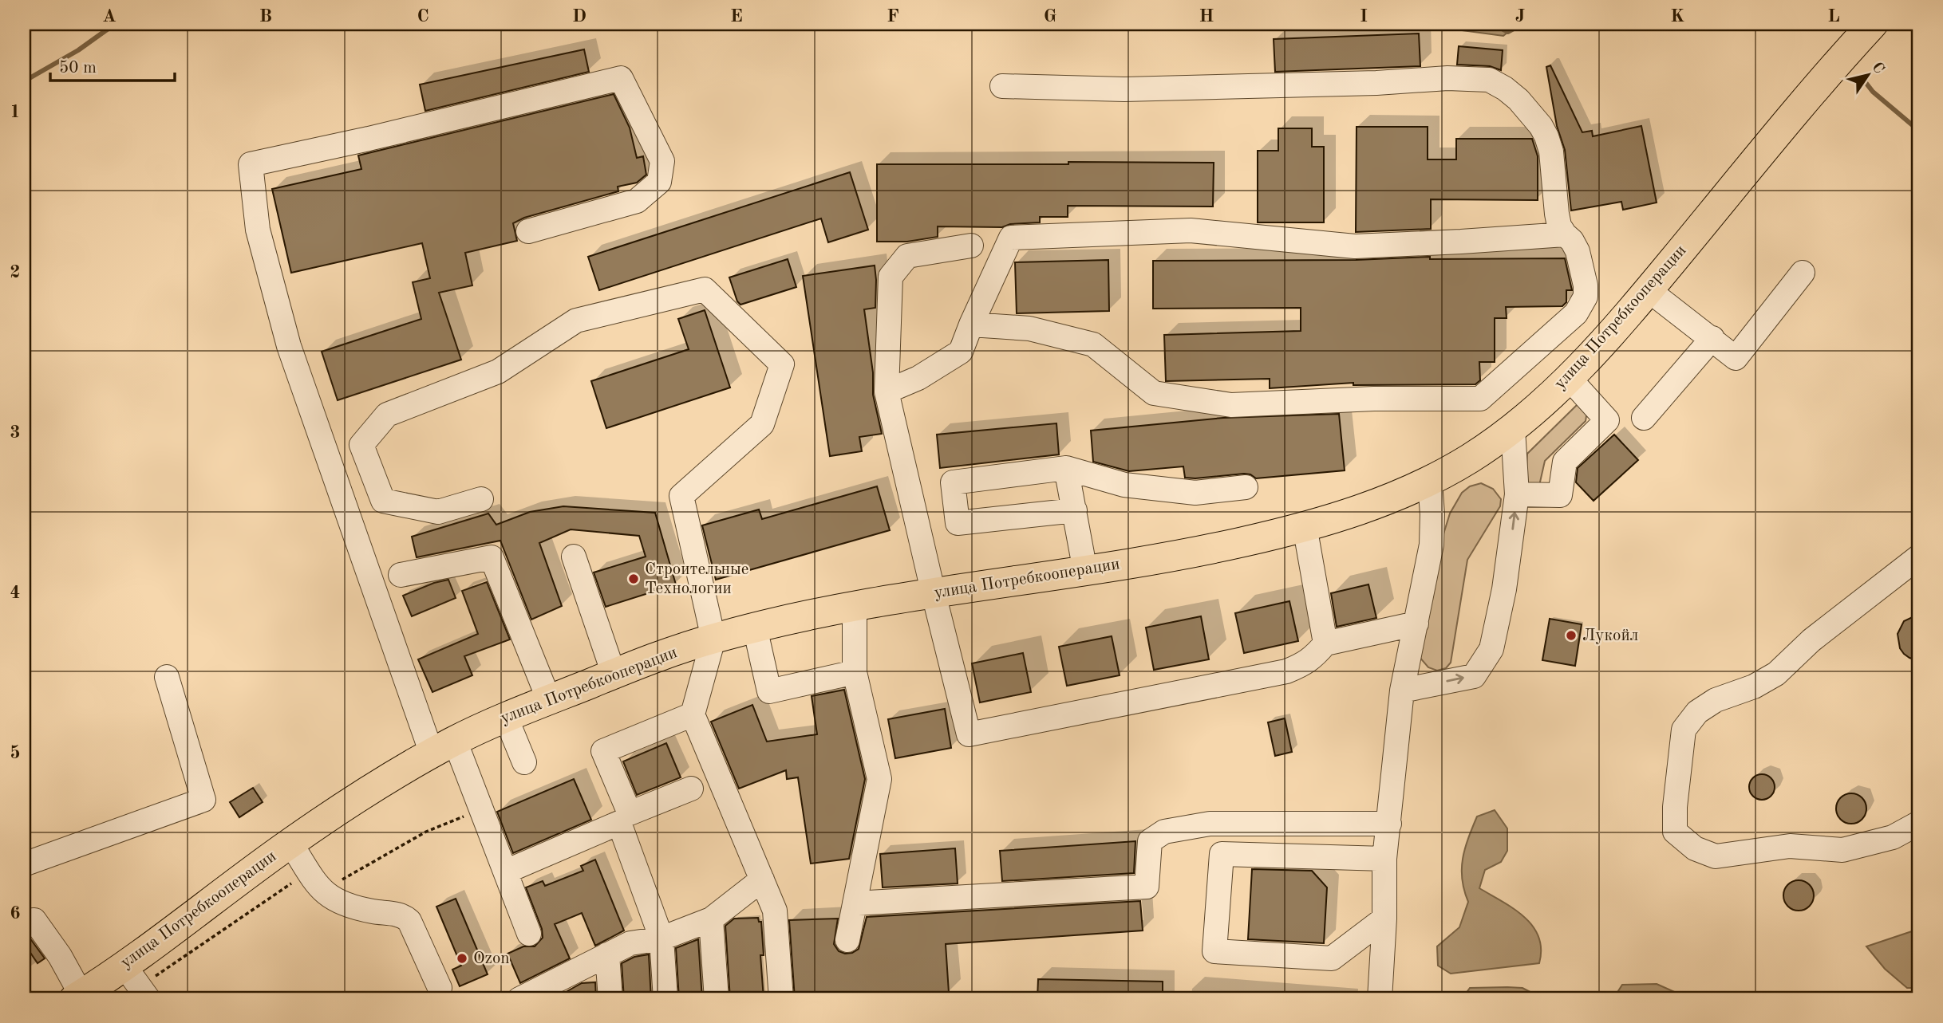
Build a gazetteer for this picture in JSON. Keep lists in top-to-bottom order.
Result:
{
  "streets": {
    "main road": ["улица Потребкооперации"]
  },
  "places": ["Строительные Технологии", "Лукойл", "Ozon"],
  "scale_bar": "50 m",
  "north": "top right",
  "grid": {
    "columns": [
      "A",
      "B",
      "C",
      "D",
      "E",
      "F",
      "G",
      "H",
      "I",
      "J",
      "K",
      "L"
    ],
    "rows": [
      "1",
      "2",
      "3",
      "4",
      "5",
      "6"
    ]
  }
}
